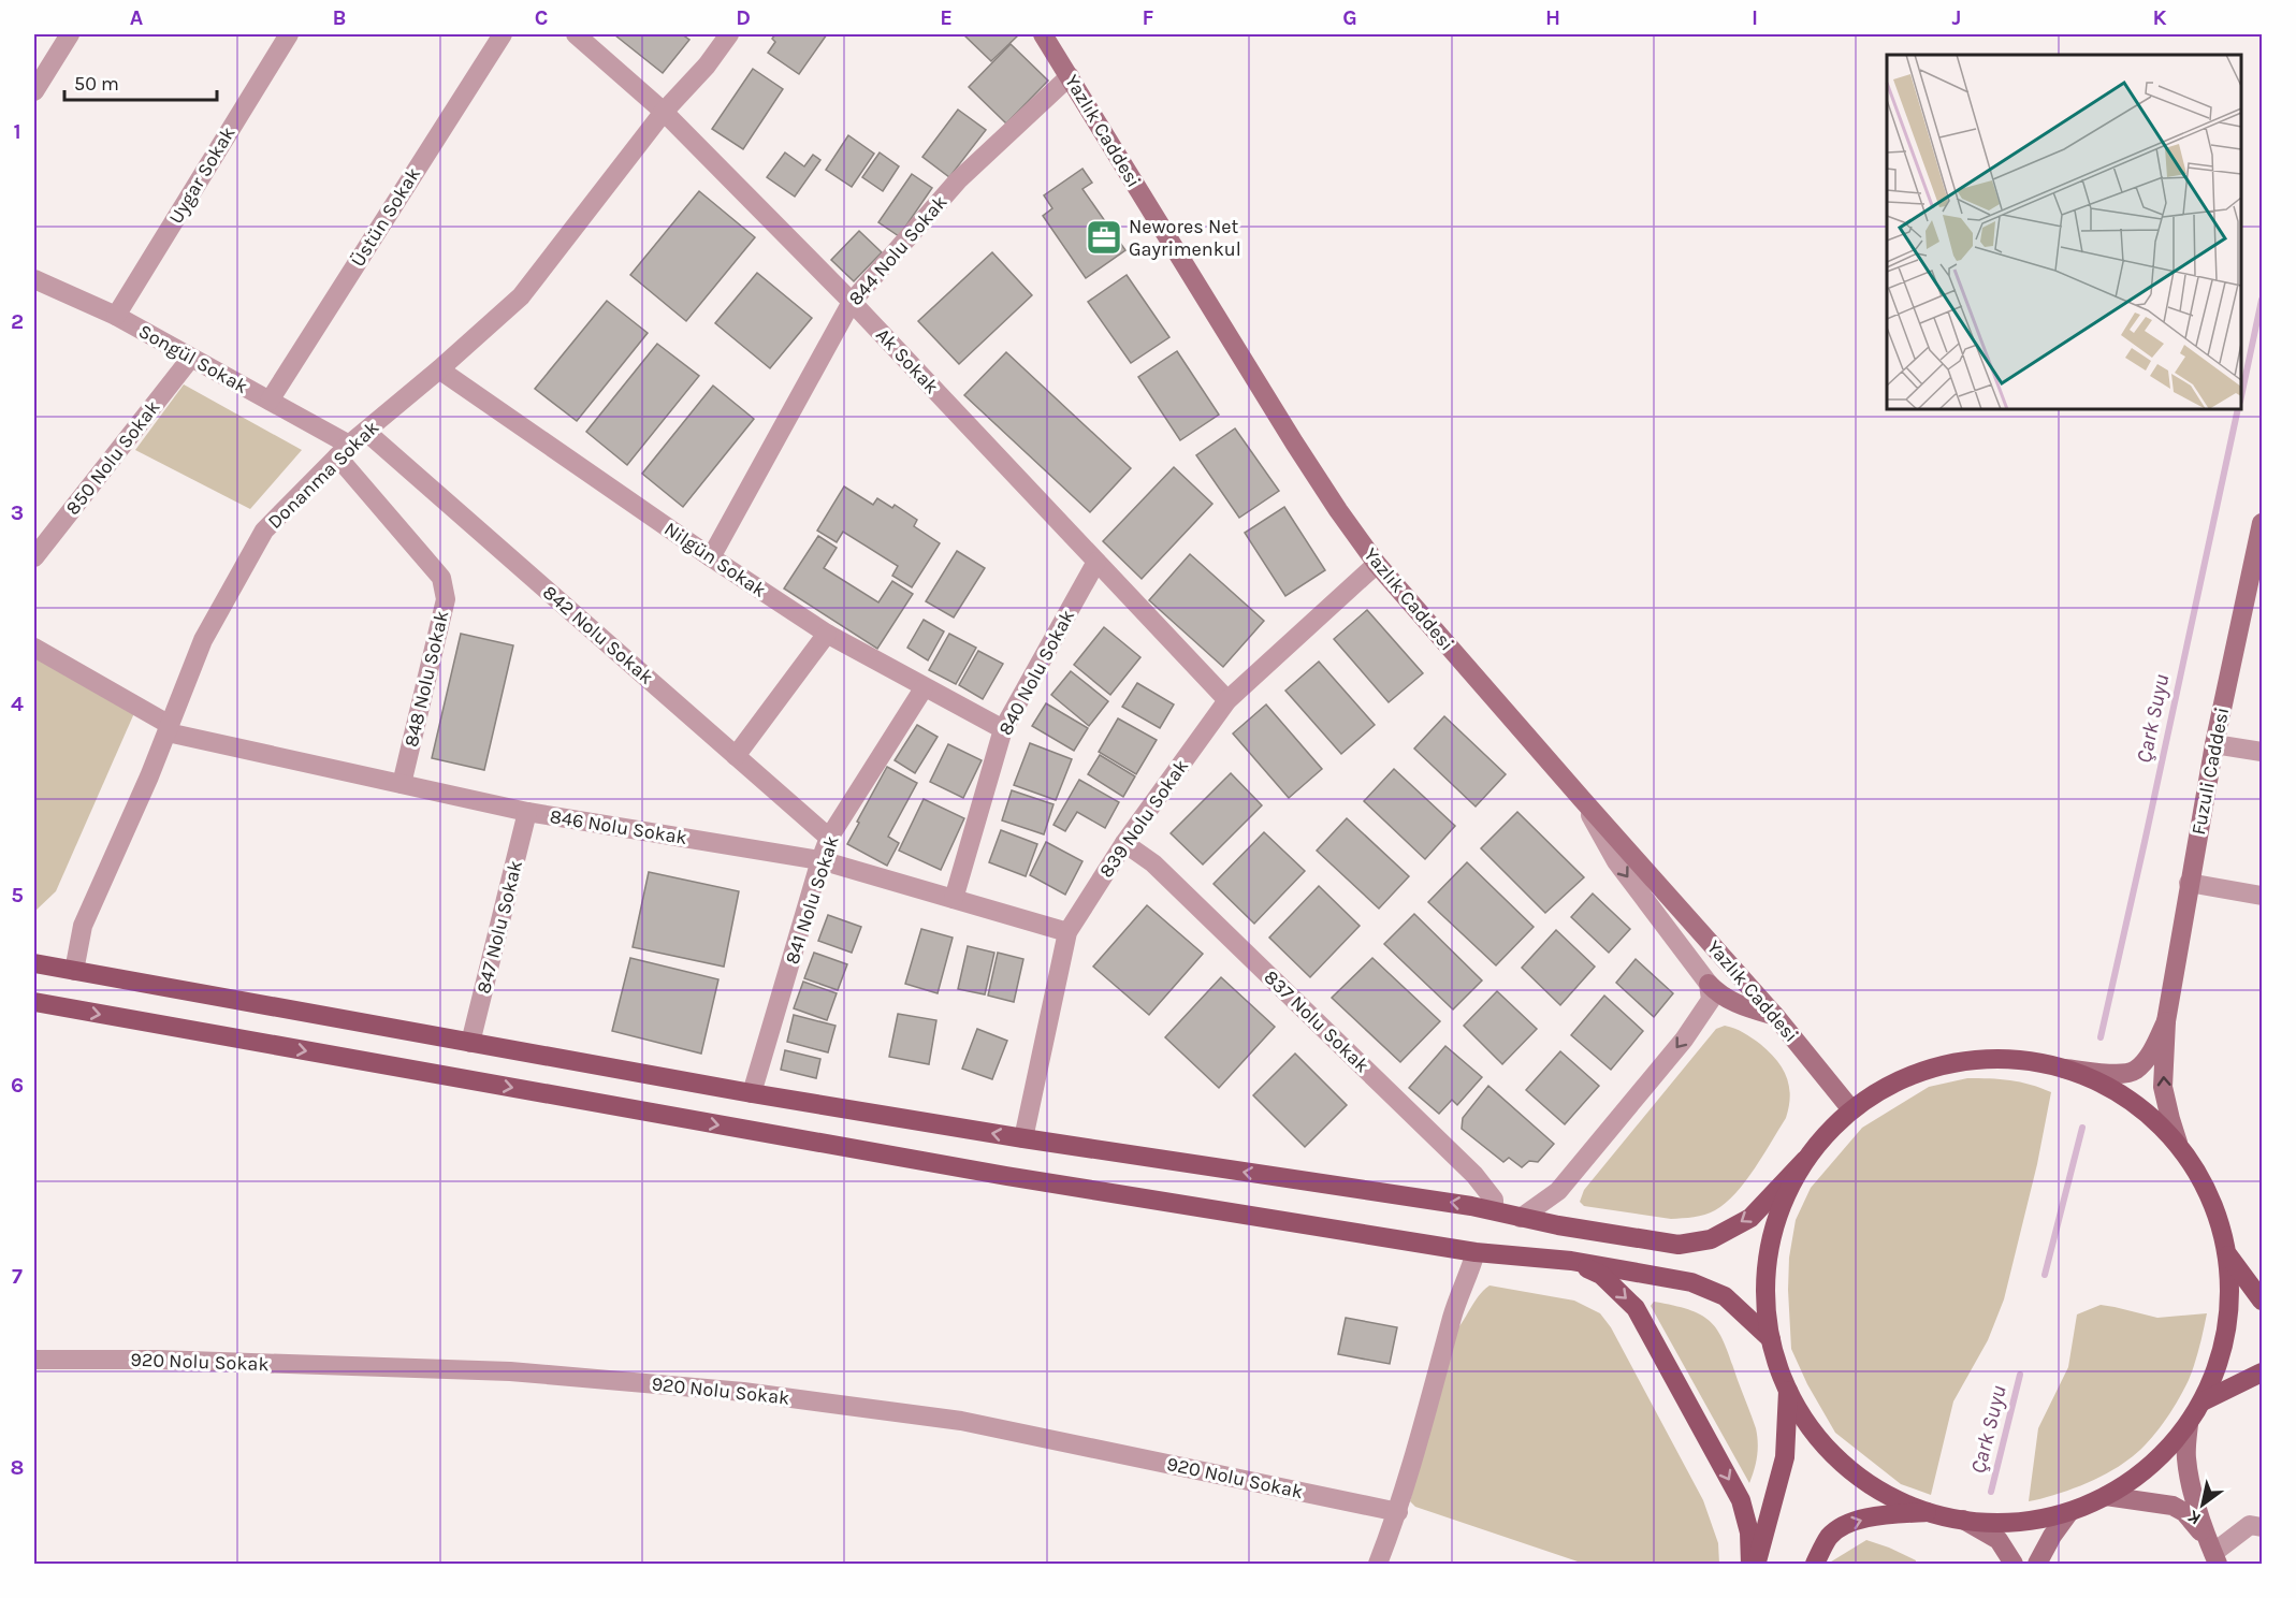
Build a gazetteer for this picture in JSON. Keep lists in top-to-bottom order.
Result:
{
  "streets": {
    "main road": ["Yazlık Caddesi", "Fuzuli Caddesi"],
    "street": [
      "Uygar Sokak",
      "Üstün Sokak",
      "844 Nolu Sokak",
      "Songül Sokak",
      "Ak Sokak",
      "850 Nolu Sokak",
      "Donanma Sokak",
      "Nilgün Sokak",
      "842 Nolu Sokak",
      "840 Nolu Sokak",
      "848 Nolu Sokak",
      "839 Nolu Sokak",
      "846 Nolu Sokak",
      "841 Nolu Sokak",
      "847 Nolu Sokak",
      "837 Nolu Sokak",
      "920 Nolu Sokak"
    ]
  },
  "crossings": [
    ["Yazlık Caddesi", "844 Nolu Sokak"],
    ["Yazlık Caddesi", "839 Nolu Sokak"],
    ["Uygar Sokak", "Songül Sokak"],
    ["Üstün Sokak", "Songül Sokak"],
    ["844 Nolu Sokak", "Ak Sokak"],
    ["844 Nolu Sokak", "Nilgün Sokak"],
    ["Songül Sokak", "850 Nolu Sokak"],
    ["Songül Sokak", "Donanma Sokak"],
    ["Songül Sokak", "848 Nolu Sokak"],
    ["Ak Sokak", "Donanma Sokak"],
    ["Ak Sokak", "840 Nolu Sokak"],
    ["Ak Sokak", "839 Nolu Sokak"],
    ["Donanma Sokak", "Nilgün Sokak"],
    ["Donanma Sokak", "842 Nolu Sokak"],
    ["Donanma Sokak", "848 Nolu Sokak"],
    ["Donanma Sokak", "846 Nolu Sokak"],
    ["Nilgün Sokak", "840 Nolu Sokak"],
    ["Nilgün Sokak", "841 Nolu Sokak"],
    ["842 Nolu Sokak", "841 Nolu Sokak"],
    ["840 Nolu Sokak", "846 Nolu Sokak"],
    ["848 Nolu Sokak", "846 Nolu Sokak"],
    ["839 Nolu Sokak", "846 Nolu Sokak"],
    ["839 Nolu Sokak", "837 Nolu Sokak"],
    ["846 Nolu Sokak", "841 Nolu Sokak"],
    ["846 Nolu Sokak", "847 Nolu Sokak"]
  ],
  "water": ["Çark Suyu"],
  "places": {
    "office": ["Newores Net Gayrimenkul"]
  },
  "scale_bar": "50 m",
  "north": "bottom left",
  "grid": {
    "columns": [
      "A",
      "B",
      "C",
      "D",
      "E",
      "F",
      "G",
      "H",
      "I",
      "J",
      "K"
    ],
    "rows": [
      "1",
      "2",
      "3",
      "4",
      "5",
      "6",
      "7",
      "8"
    ]
  }
}
